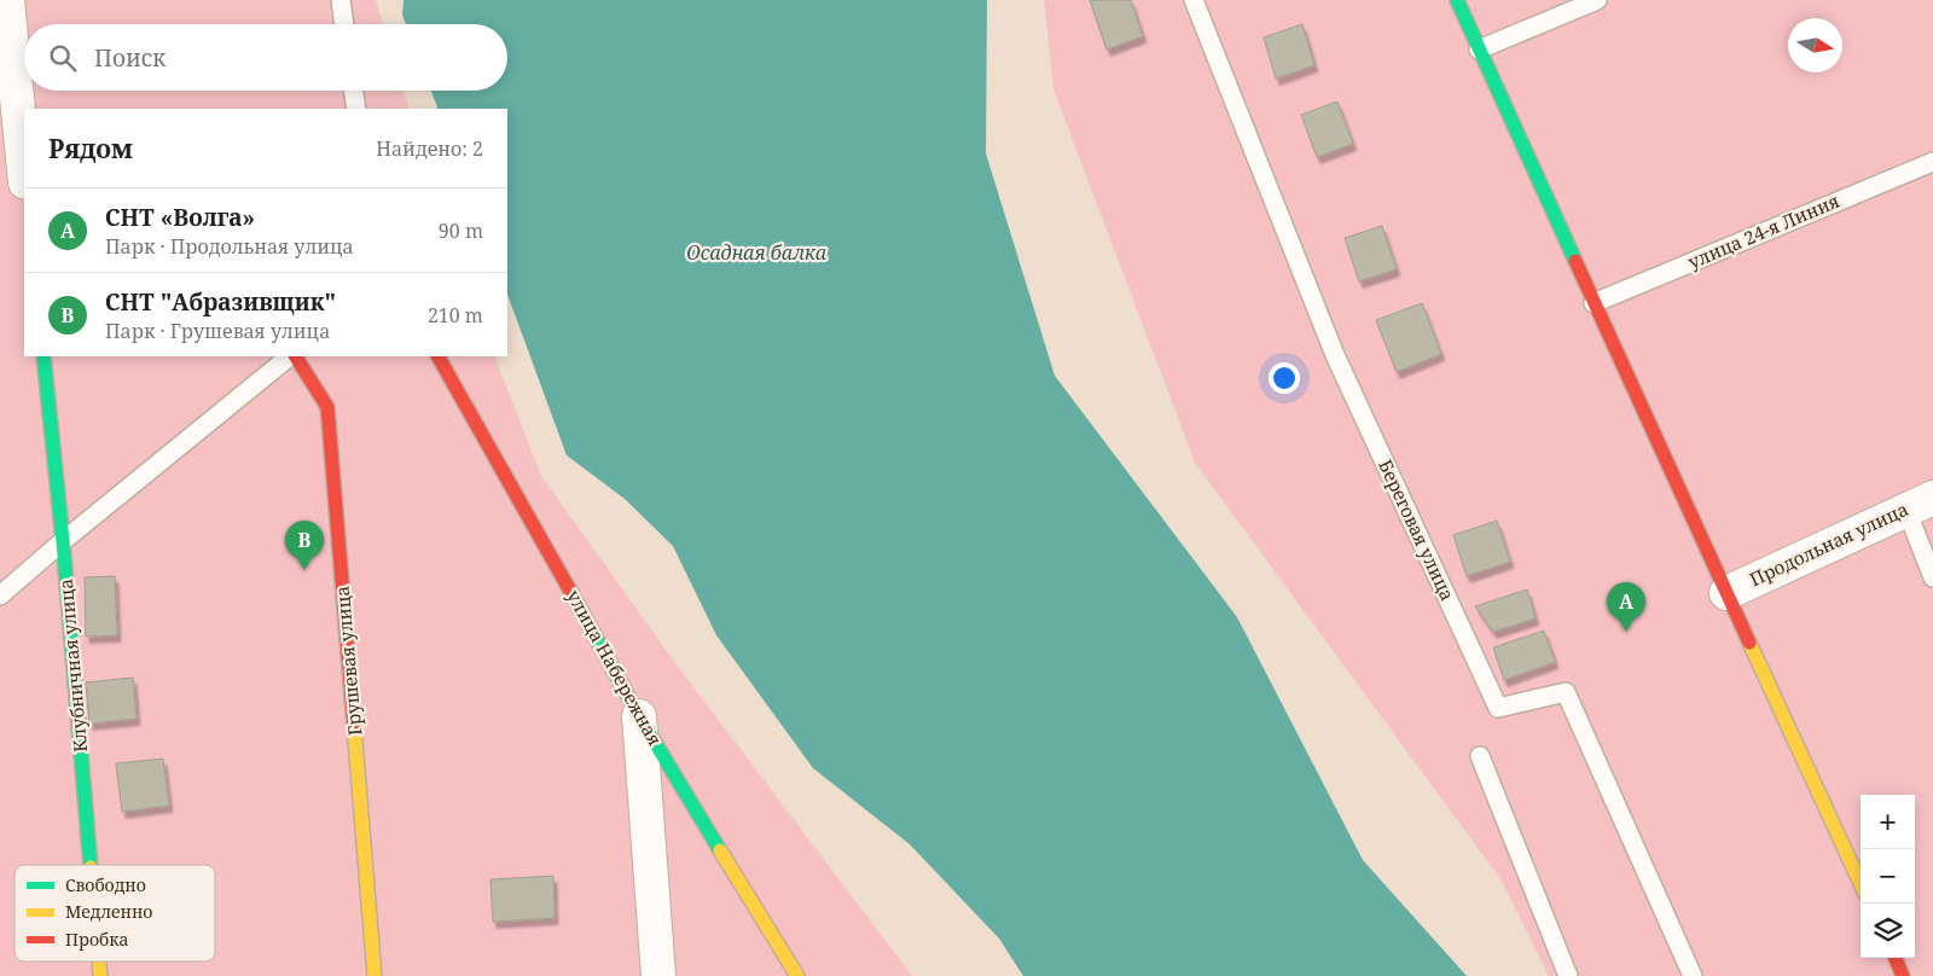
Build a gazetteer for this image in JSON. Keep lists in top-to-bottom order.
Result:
{
  "streets": {
    "street": [
      "Продольная улица",
      "Грушевая улица",
      "Клубничная улица",
      "улица Набережная"
    ],
    "lane": ["улица 24-я Линия", "Береговая улица"]
  },
  "water": ["Осадная балка"],
  "legend": ["Свободно", "Медленно", "Пробка"],
  "north": "right",
  "page": {
    "search": "Поиск",
    "heading": ["Рядом", "Найдено: 2"],
    "list": [
      {
        "mark": "A",
        "name": "СНТ «Волга»",
        "note": "Парк · Продольная улица",
        "value": "90 m"
      },
      {
        "mark": "B",
        "name": "СНТ \"Абразивщик\"",
        "note": "Парк · Грушевая улица",
        "value": "210 m"
      }
    ],
    "pins": ["B", "A"],
    "map_buttons": ["+", "−"]
  }
}
